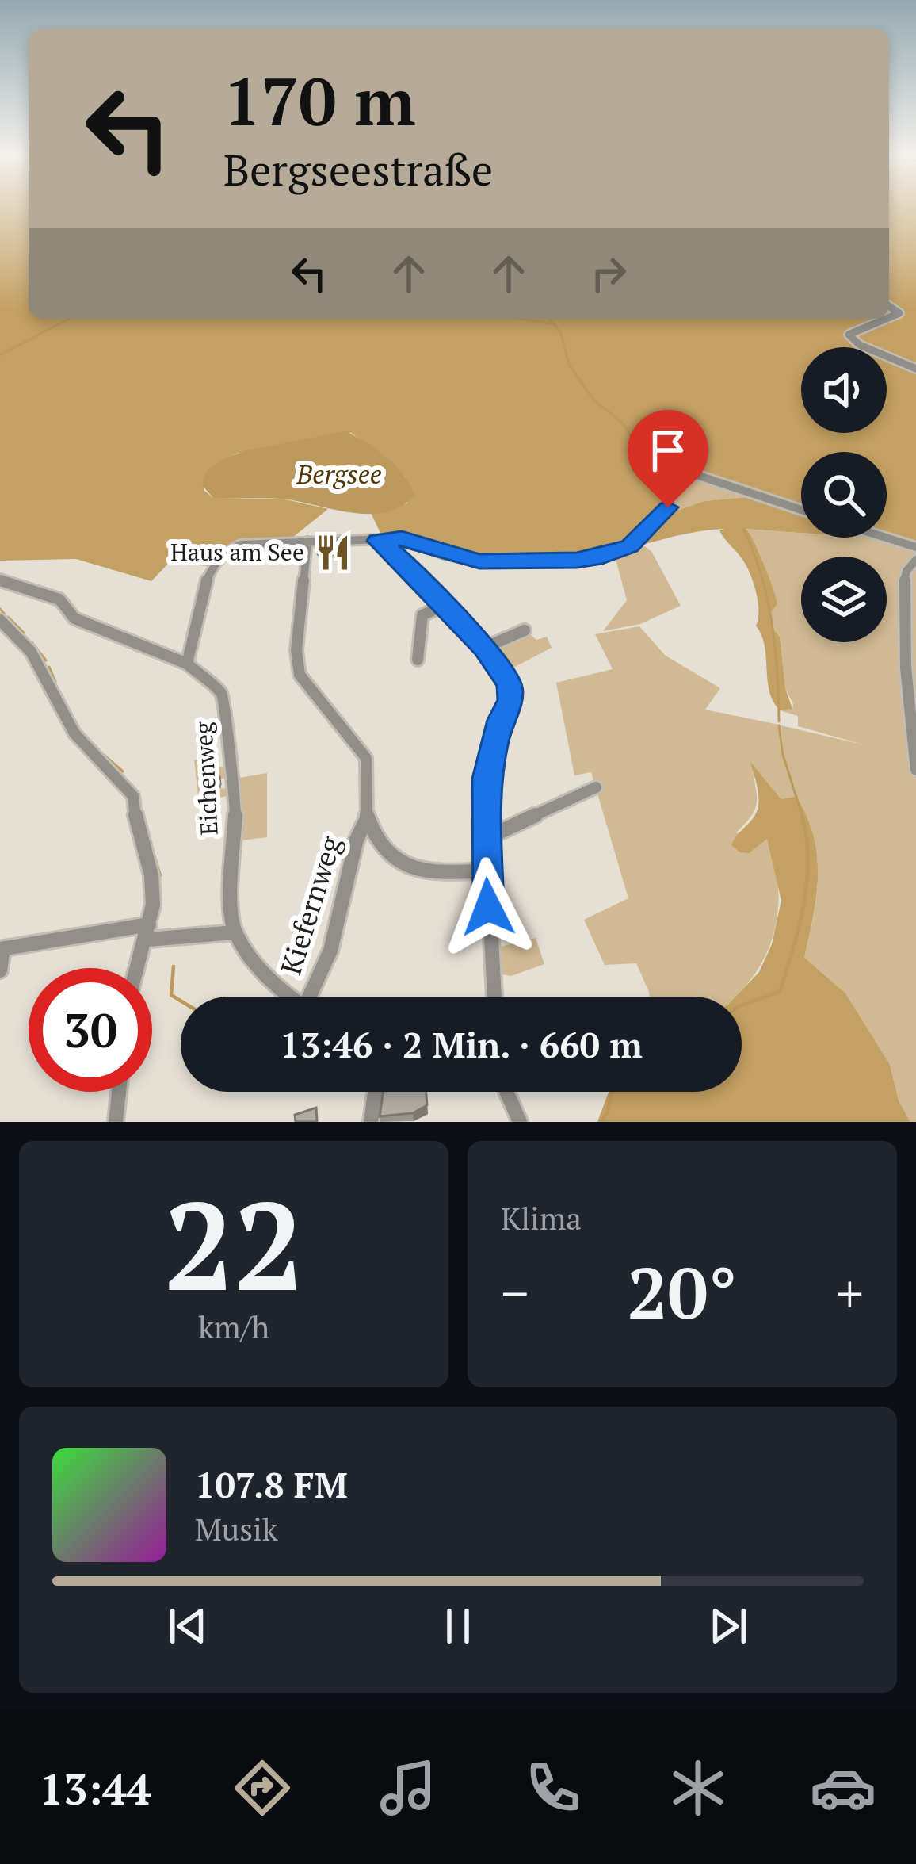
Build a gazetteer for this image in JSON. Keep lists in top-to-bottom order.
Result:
{
  "streets": {
    "street": ["Eichenweg", "Kiefernweg"]
  },
  "water": ["Bergsee"],
  "places": {
    "restaurant": ["Haus am See"]
  },
  "page": {
    "turn": ["170 m", "Bergseestraße"],
    "limit": "30",
    "trip": "13:46 · 2 Min. · 660 m",
    "tile": [
      ["22", "km/h"],
      "Klima"
    ],
    "heat": ["−", "20°", "+"],
    "song": ["107.8 FM", "Musik"],
    "tabs": "13:44"
  }
}
